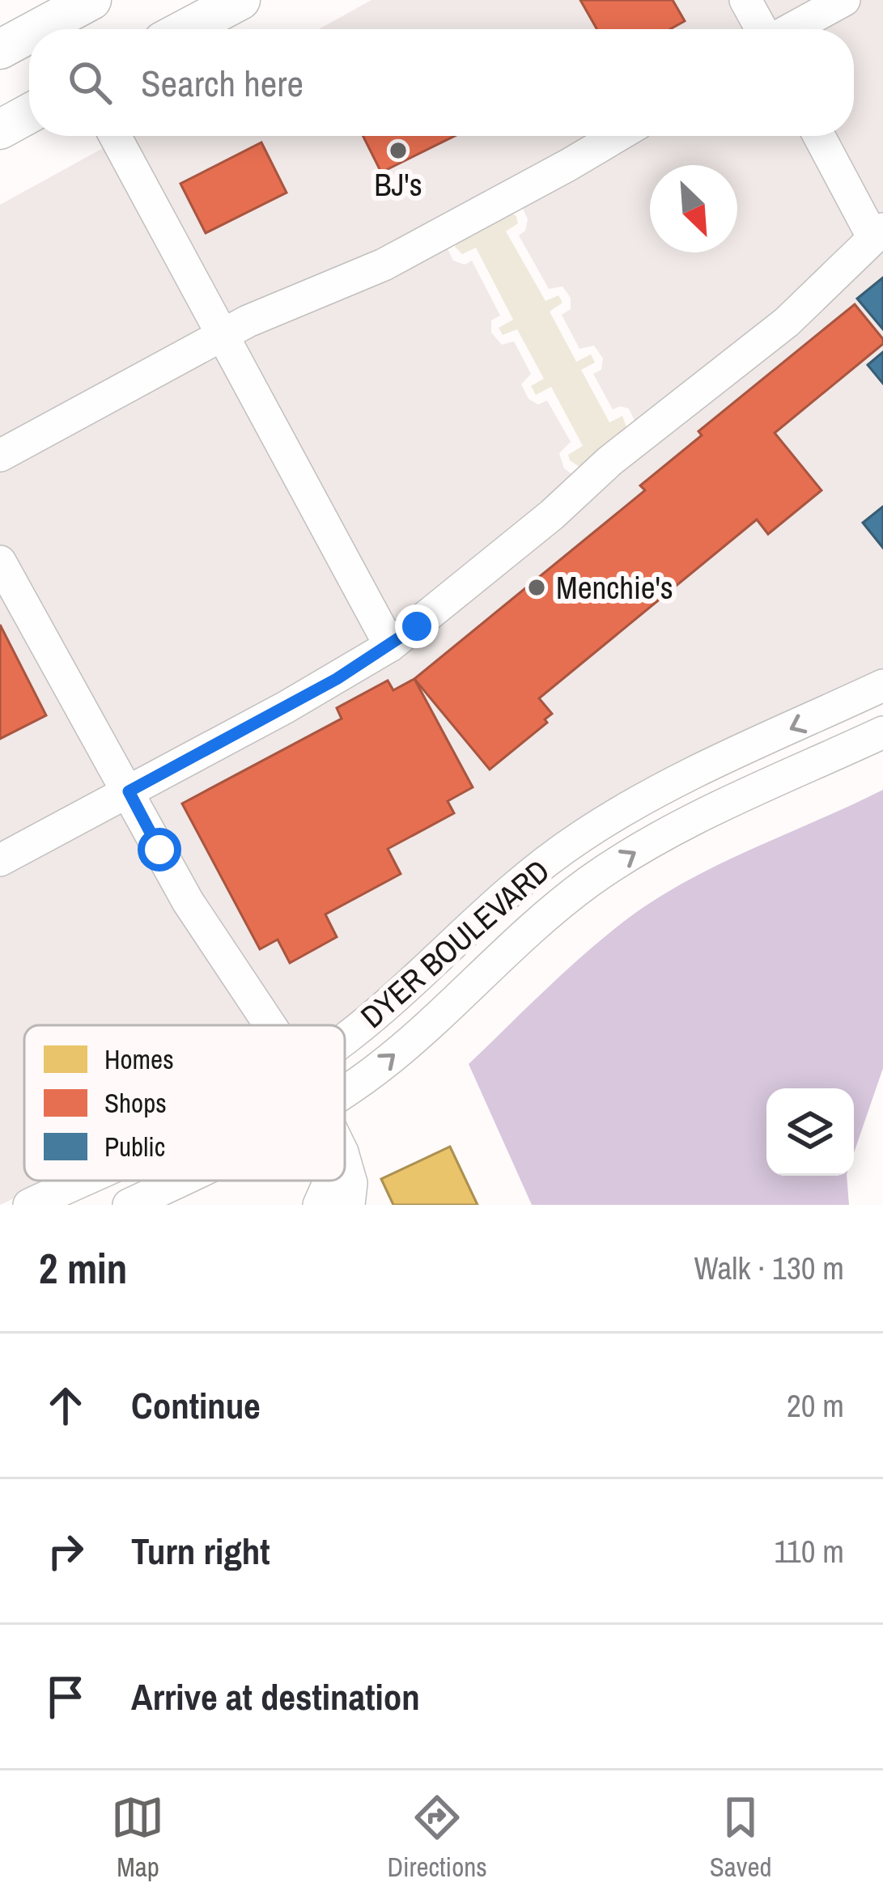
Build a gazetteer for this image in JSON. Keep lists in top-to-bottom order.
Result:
{
  "streets": {
    "street": ["DYER BOULEVARD"]
  },
  "places": ["BJ's", "Menchie's"],
  "legend": ["Homes", "Shops", "Public"],
  "north": "bottom right",
  "page": {
    "search": "Search here",
    "heading": ["2 min", "Walk · 130 m"],
    "list": [
      ["Continue", "20 m"],
      ["Turn right", "110 m"],
      "Arrive at destination"
    ],
    "nav": ["Map", "Directions", "Saved"]
  }
}
